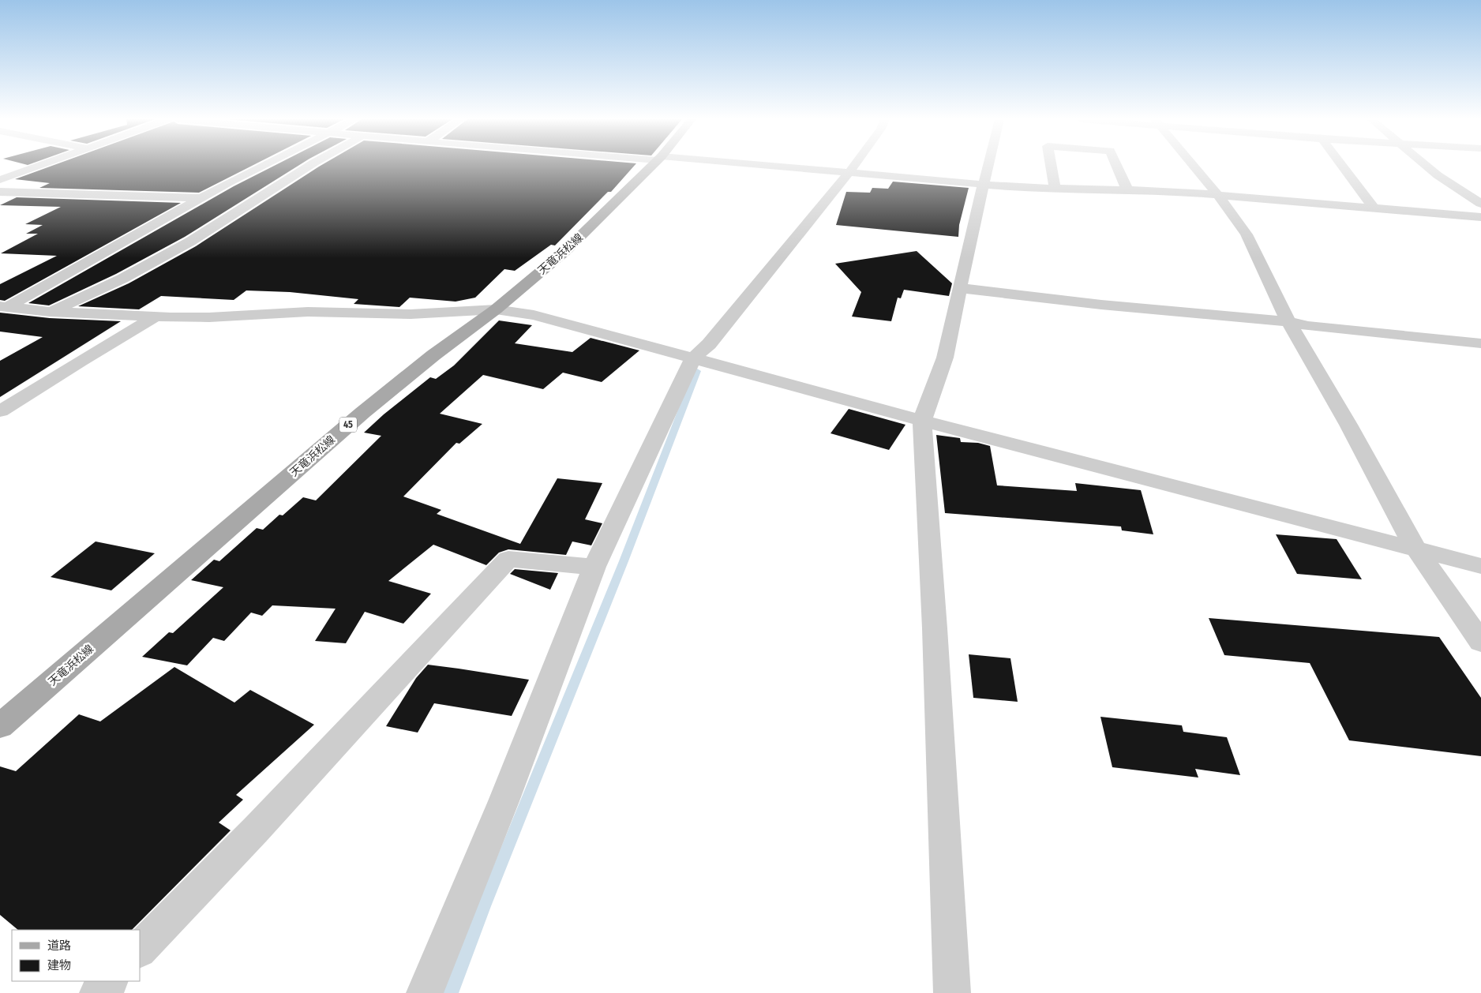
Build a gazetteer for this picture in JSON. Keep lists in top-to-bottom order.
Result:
{
  "streets": {
    "main road": ["天竜浜松線", "45"]
  },
  "legend": ["道路", "建物"]
}
